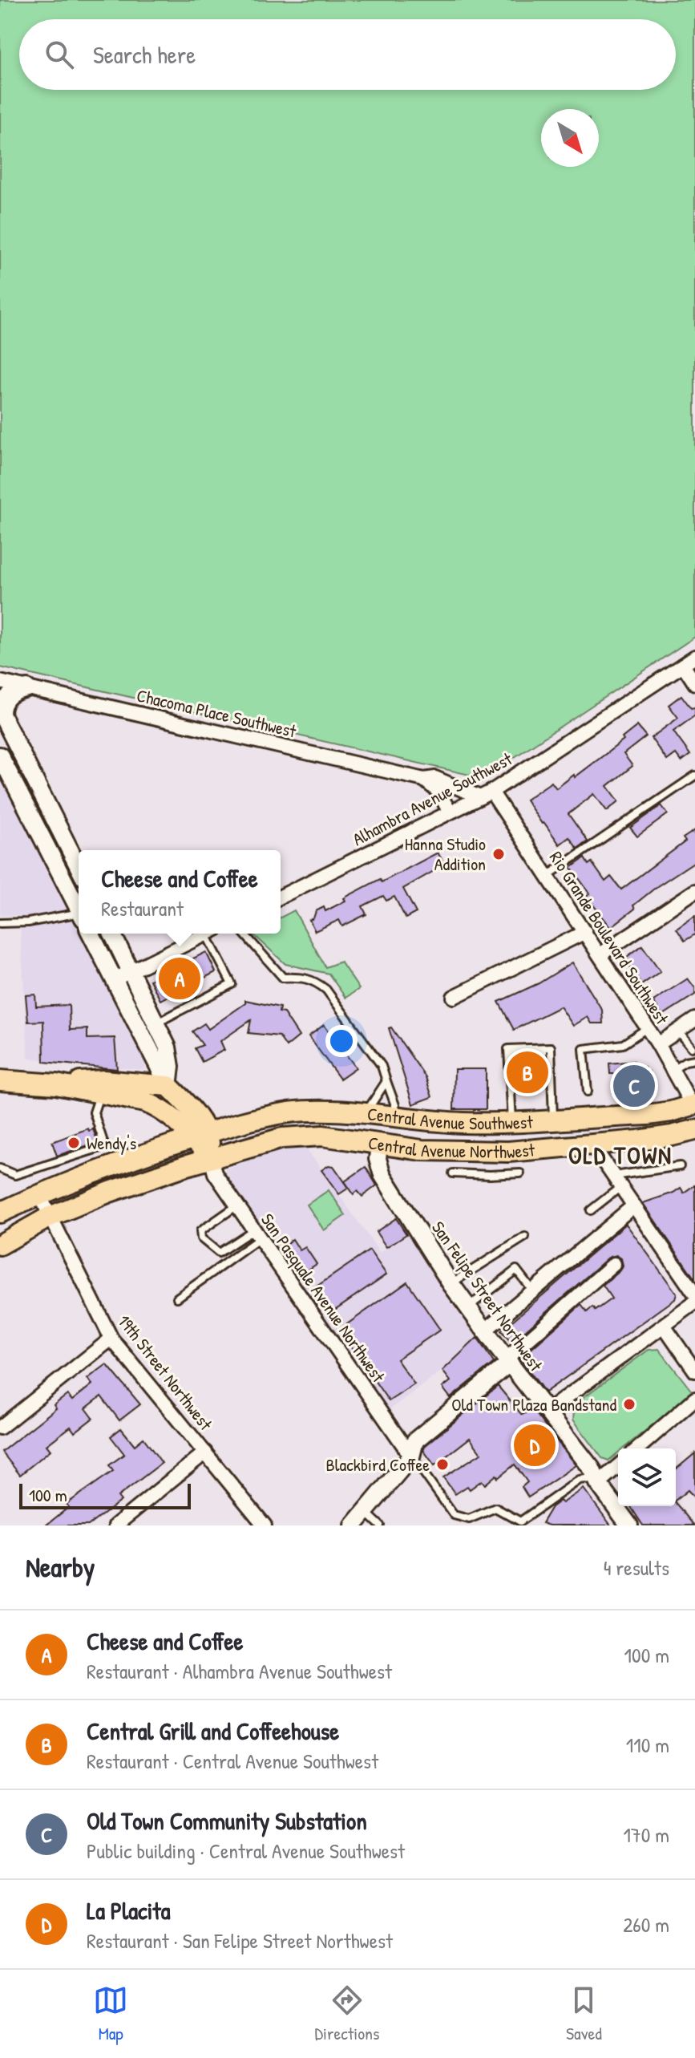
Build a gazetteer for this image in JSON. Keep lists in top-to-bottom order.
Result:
{
  "streets": {
    "main road": ["Central Avenue Southwest", "Central Avenue Northwest"],
    "street": [
      "Chacoma Place Southwest",
      "Alhambra Avenue Southwest",
      "Rio Grande Boulevard Southwest",
      "San Felipe Street Northwest",
      "San Pasquale Avenue Northwest",
      "19th Street Northwest"
    ]
  },
  "crossings": [
    ["Chacoma Place Southwest", "Alhambra Avenue Southwest"],
    ["Chacoma Place Southwest", "Rio Grande Boulevard Southwest"],
    ["Alhambra Avenue Southwest", "Rio Grande Boulevard Southwest"],
    ["Rio Grande Boulevard Southwest", "Central Avenue Southwest"],
    ["Central Avenue Southwest", "19th Street Northwest"],
    ["Central Avenue Northwest", "San Felipe Street Northwest"],
    ["Central Avenue Northwest", "San Pasquale Avenue Northwest"],
    ["Central Avenue Northwest", "19th Street Northwest"]
  ],
  "districts": ["OLD TOWN"],
  "places": [
    "Hanna Studio Addition",
    "Wendy's",
    "Old Town Plaza Bandstand",
    "Blackbird Coffee"
  ],
  "scale_bar": "100 m",
  "north": "bottom right",
  "page": {
    "search": "Search here",
    "popup": ["Cheese and Coffee", "Restaurant"],
    "pins": [
      "A",
      "B",
      "C",
      "D"
    ],
    "scale": "100 m",
    "heading": ["Nearby", "4 results"],
    "list": [
      {
        "mark": "A",
        "name": "Cheese and Coffee",
        "note": "Restaurant · Alhambra Avenue Southwest",
        "value": "100 m"
      },
      {
        "mark": "B",
        "name": "Central Grill and Coffeehouse",
        "note": "Restaurant · Central Avenue Southwest",
        "value": "110 m"
      },
      {
        "mark": "C",
        "name": "Old Town Community Substation",
        "note": "Public building · Central Avenue Southwest",
        "value": "170 m"
      },
      {
        "mark": "D",
        "name": "La Placita",
        "note": "Restaurant · San Felipe Street Northwest",
        "value": "260 m"
      }
    ],
    "nav": ["Map", "Directions", "Saved"]
  }
}
